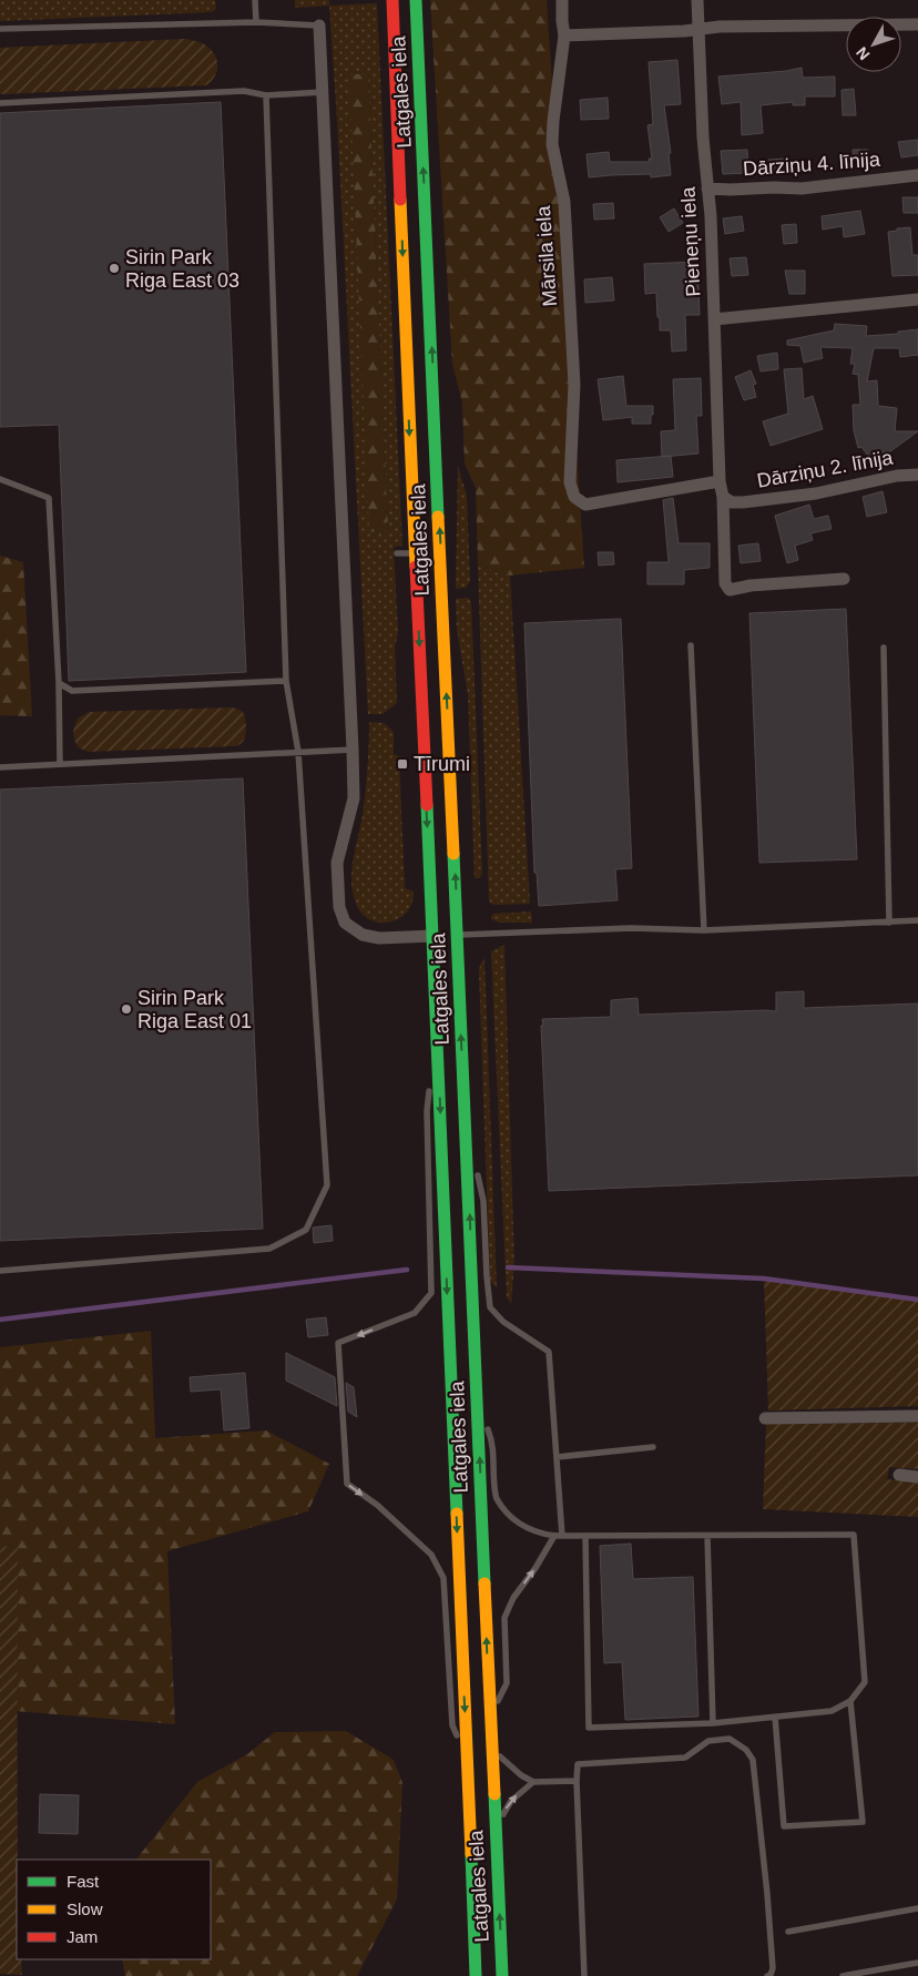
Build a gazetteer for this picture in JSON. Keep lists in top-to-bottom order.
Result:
{
  "streets": {
    "highway": ["Latgales iela"],
    "street": [
      "Dārziņu 4. līnija",
      "Pieneņu iela",
      "Mārsila iela",
      "Dārziņu 2. līnija"
    ]
  },
  "crossings": [
    ["Dārziņu 4. līnija", "Pieneņu iela"],
    ["Pieneņu iela", "Mārsila iela"]
  ],
  "places": {
    "other": ["Sirin Park Riga East 03", "Sirin Park Riga East 01"],
    "transit": ["Tīrumi"]
  },
  "legend": ["Fast", "Slow", "Jam"],
  "north": "bottom left"
}
